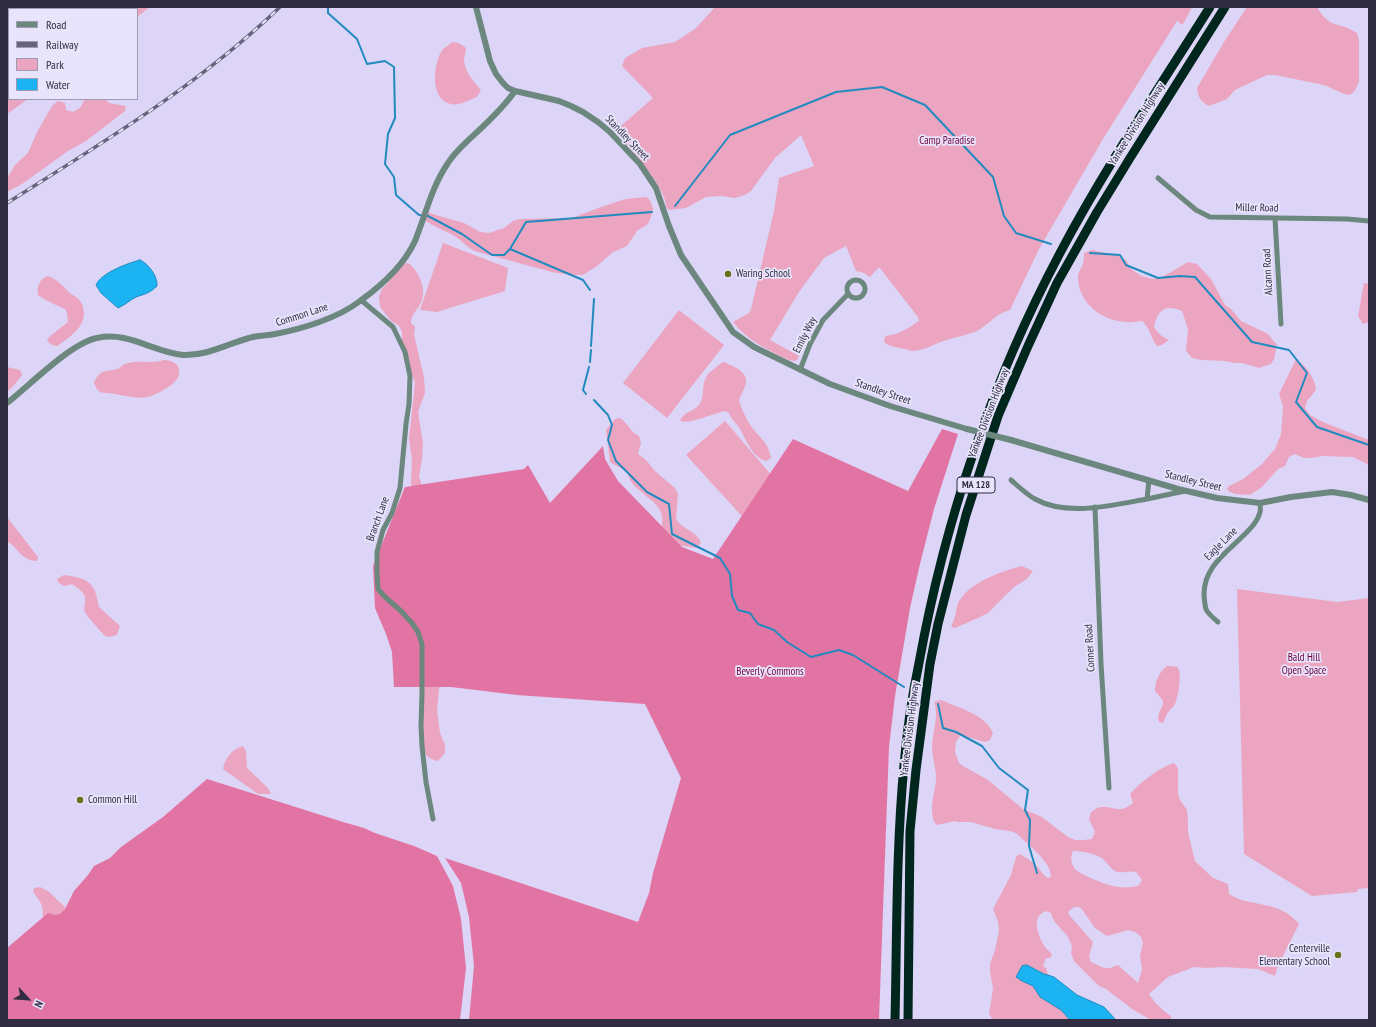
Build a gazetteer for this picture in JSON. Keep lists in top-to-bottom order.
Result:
{
  "streets": {
    "highway": ["Yankee Division Highway", "MA 128"],
    "street": [
      "Standley Street",
      "Miller Road",
      "Alcann Road",
      "Common Lane",
      "Emily Way",
      "Branch Lane",
      "Eagle Lane",
      "Conner Road"
    ]
  },
  "crossings": [
    ["Standley Street", "Common Lane"],
    ["Standley Street", "Emily Way"],
    ["Standley Street", "Eagle Lane"],
    ["Miller Road", "Alcann Road"],
    ["Common Lane", "Branch Lane"]
  ],
  "parks": ["Camp Paradise", "Bald Hill Open Space", "Beverly Commons"],
  "places": ["Waring School", "Common Hill", "Centerville Elementary School"],
  "legend": [
    "Road",
    "Railway",
    "Park",
    "Water"
  ],
  "north": "bottom right"
}
